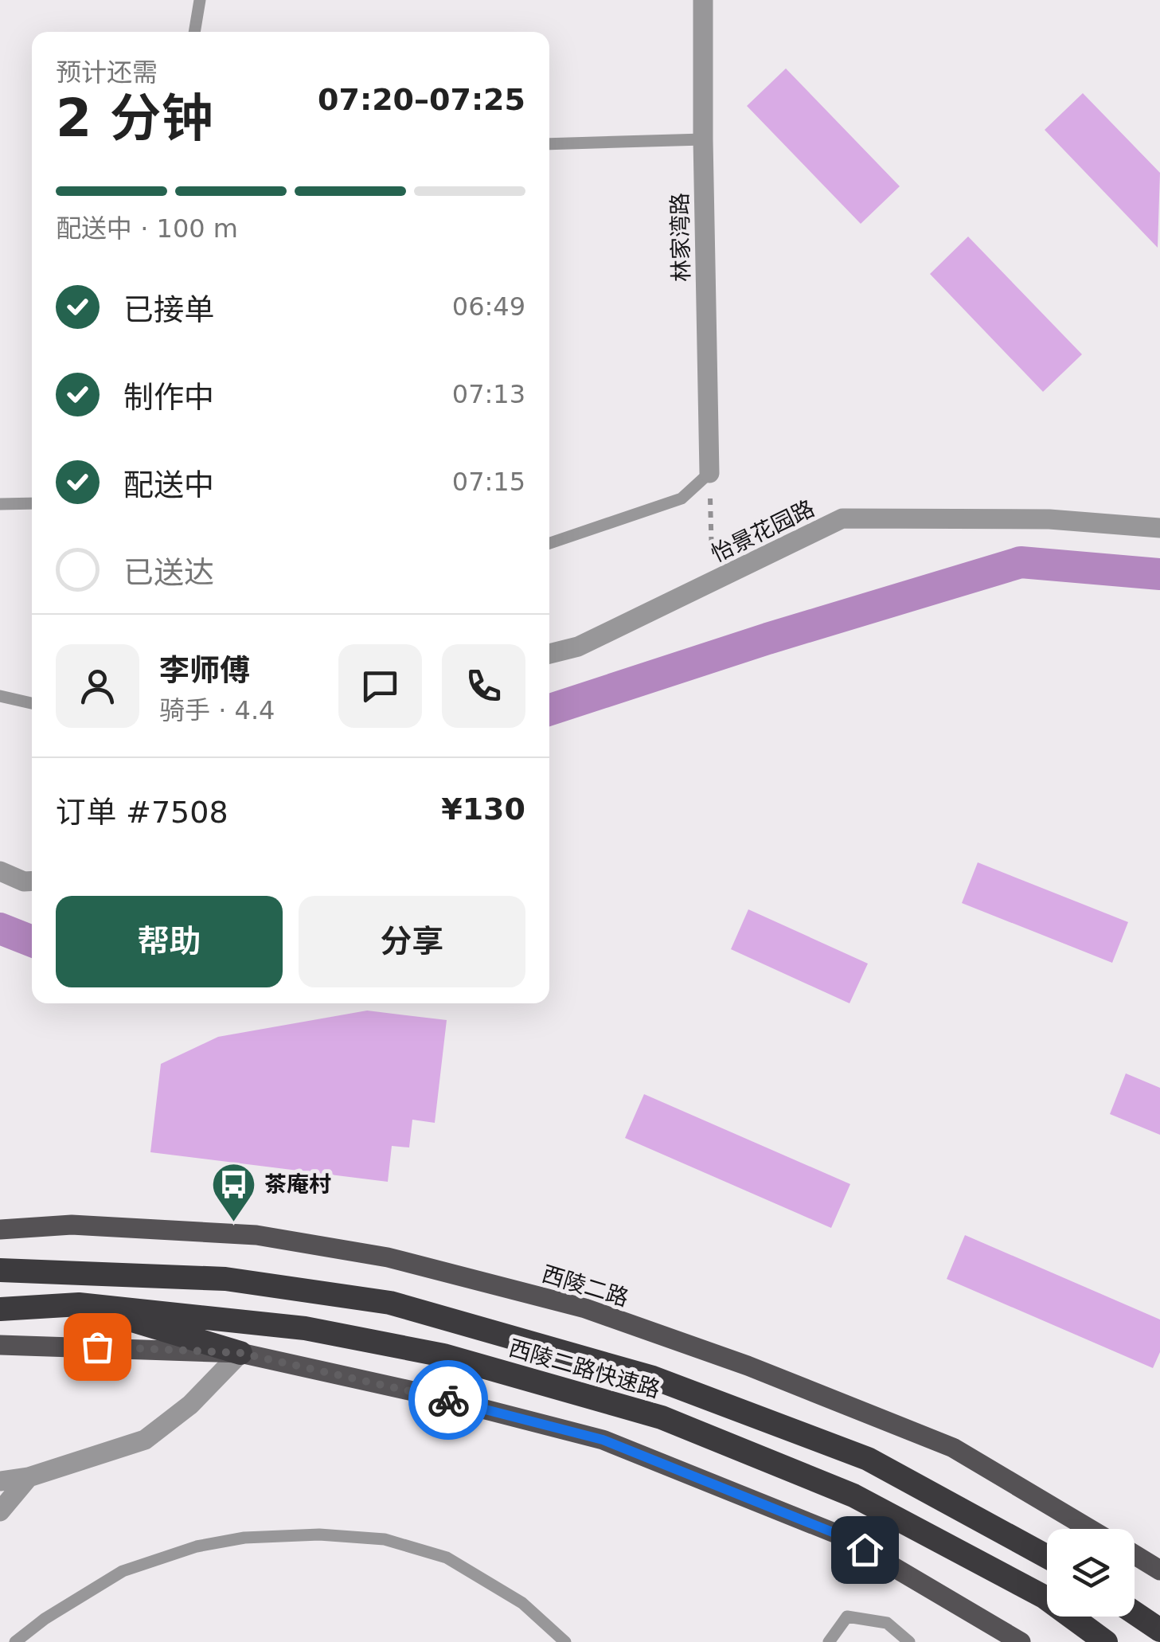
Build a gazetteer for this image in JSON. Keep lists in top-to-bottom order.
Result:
{
  "streets": {
    "highway": ["西陵二路快速路"],
    "main road": ["西陵二路"],
    "street": ["林家湾路", "怡景花园路"]
  },
  "places": {
    "bus stop": ["茶庵村"]
  },
  "page": {
    "heading": ["2 分钟", "预计还需", "07:20–07:25"],
    "panel": [
      "李师傅",
      "骑手 · 4.4",
      "订单 #7508",
      "¥130"
    ],
    "bar": "配送中 · 100 m",
    "list": [
      ["已接单", "06:49"],
      ["制作中", "07:13"],
      ["配送中", "07:15"],
      "已送达"
    ],
    "buttons": ["帮助", "分享"]
  }
}
